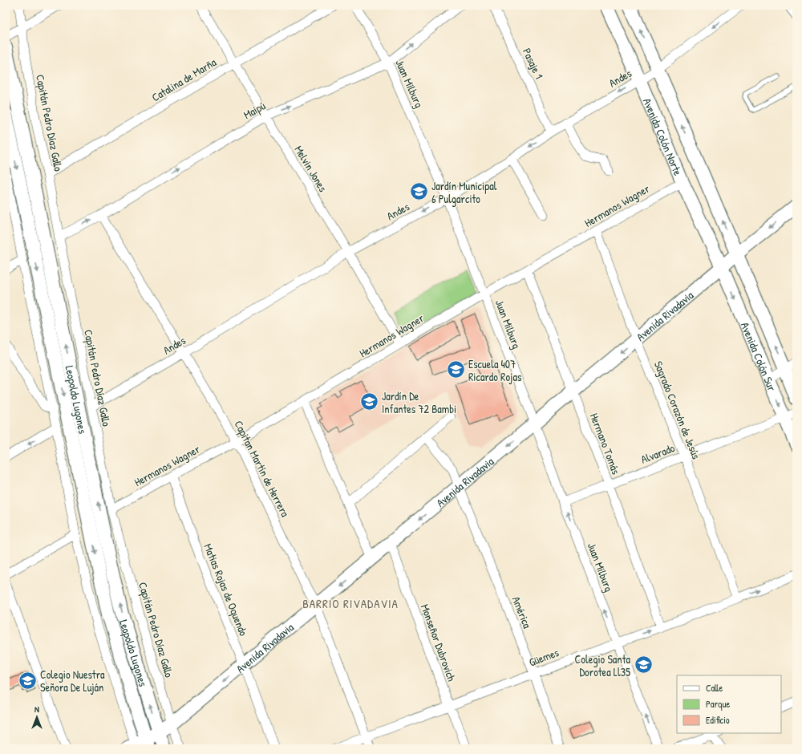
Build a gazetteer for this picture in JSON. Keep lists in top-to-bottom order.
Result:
{
  "streets": {
    "main road": [
      "Avenida Colón Norte",
      "Avenida Rivadavia",
      "Avenida Colón Sur",
      "Leopoldo Lugones"
    ],
    "street": [
      "Pasaje 1",
      "Andes",
      "Catalina de Marña",
      "Juan Milburg",
      "Maipú",
      "Capitán Pedro Díaz Gallo",
      "Melvin Jones",
      "Hermanos Wagner",
      "Sagrado Corazón de Jesús",
      "Hermano Tomás",
      "Alvarado",
      "Capitan Martín de Herrera",
      "Matias Rojas de Oquendo",
      "América",
      "Monseñor Dubrovich",
      "Güemes"
    ]
  },
  "crossings": [
    ["Pasaje 1", "Andes"],
    ["Andes", "Juan Milburg"],
    ["Andes", "Capitán Pedro Díaz Gallo"],
    ["Andes", "Avenida Colón Norte"],
    ["Andes", "Melvin Jones"],
    ["Andes", "Capitan Martín de Herrera"],
    ["Catalina de Marña", "Capitán Pedro Díaz Gallo"],
    ["Catalina de Marña", "Melvin Jones"],
    ["Juan Milburg", "Maipú"],
    ["Juan Milburg", "Hermanos Wagner"],
    ["Juan Milburg", "Avenida Rivadavia"],
    ["Juan Milburg", "Alvarado"],
    ["Juan Milburg", "Güemes"],
    ["Maipú", "Capitán Pedro Díaz Gallo"],
    ["Maipú", "Melvin Jones"],
    ["Maipú", "Capitan Martín de Herrera"],
    ["Capitán Pedro Díaz Gallo", "Hermanos Wagner"],
    ["Capitán Pedro Díaz Gallo", "Avenida Rivadavia"],
    ["Avenida Colón Norte", "Hermanos Wagner"],
    ["Avenida Colón Norte", "Avenida Rivadavia"],
    ["Avenida Colón Norte", "Avenida Colón Sur"],
    ["Melvin Jones", "Hermanos Wagner"],
    ["Hermanos Wagner", "Sagrado Corazón de Jesús"],
    ["Hermanos Wagner", "Hermano Tomás"],
    ["Hermanos Wagner", "Capitan Martín de Herrera"],
    ["Hermanos Wagner", "Matias Rojas de Oquendo"],
    ["Avenida Rivadavia", "Avenida Colón Sur"],
    ["Avenida Rivadavia", "Leopoldo Lugones"],
    ["Avenida Rivadavia", "Sagrado Corazón de Jesús"],
    ["Avenida Rivadavia", "Hermano Tomás"],
    ["Avenida Rivadavia", "Capitan Martín de Herrera"],
    ["Avenida Rivadavia", "Matias Rojas de Oquendo"],
    ["Avenida Rivadavia", "América"],
    ["Avenida Rivadavia", "Monseñor Dubrovich"],
    ["Avenida Colón Sur", "Alvarado"],
    ["Sagrado Corazón de Jesús", "Alvarado"],
    ["Sagrado Corazón de Jesús", "Güemes"],
    ["Hermano Tomás", "Alvarado"],
    ["Hermano Tomás", "Güemes"],
    ["Capitan Martín de Herrera", "Güemes"],
    ["América", "Güemes"],
    ["Monseñor Dubrovich", "Güemes"]
  ],
  "one_way": ["Andes", "Maipú", "Avenida Rivadavia"],
  "districts": ["BARRIO RIVADAVIA"],
  "places": {
    "school or university": [
      "Jardín Municipal 6 Pulgarcito",
      "Escuela 407 Ricardo Rojas",
      "Jardín De Infantes 72 Bambi",
      "Colegio Santa Dorotea Ll35",
      "Colegio Nuestra Señora De Luján"
    ]
  },
  "legend": ["Calle", "Parque", "Edificio"],
  "north": "top"
}
